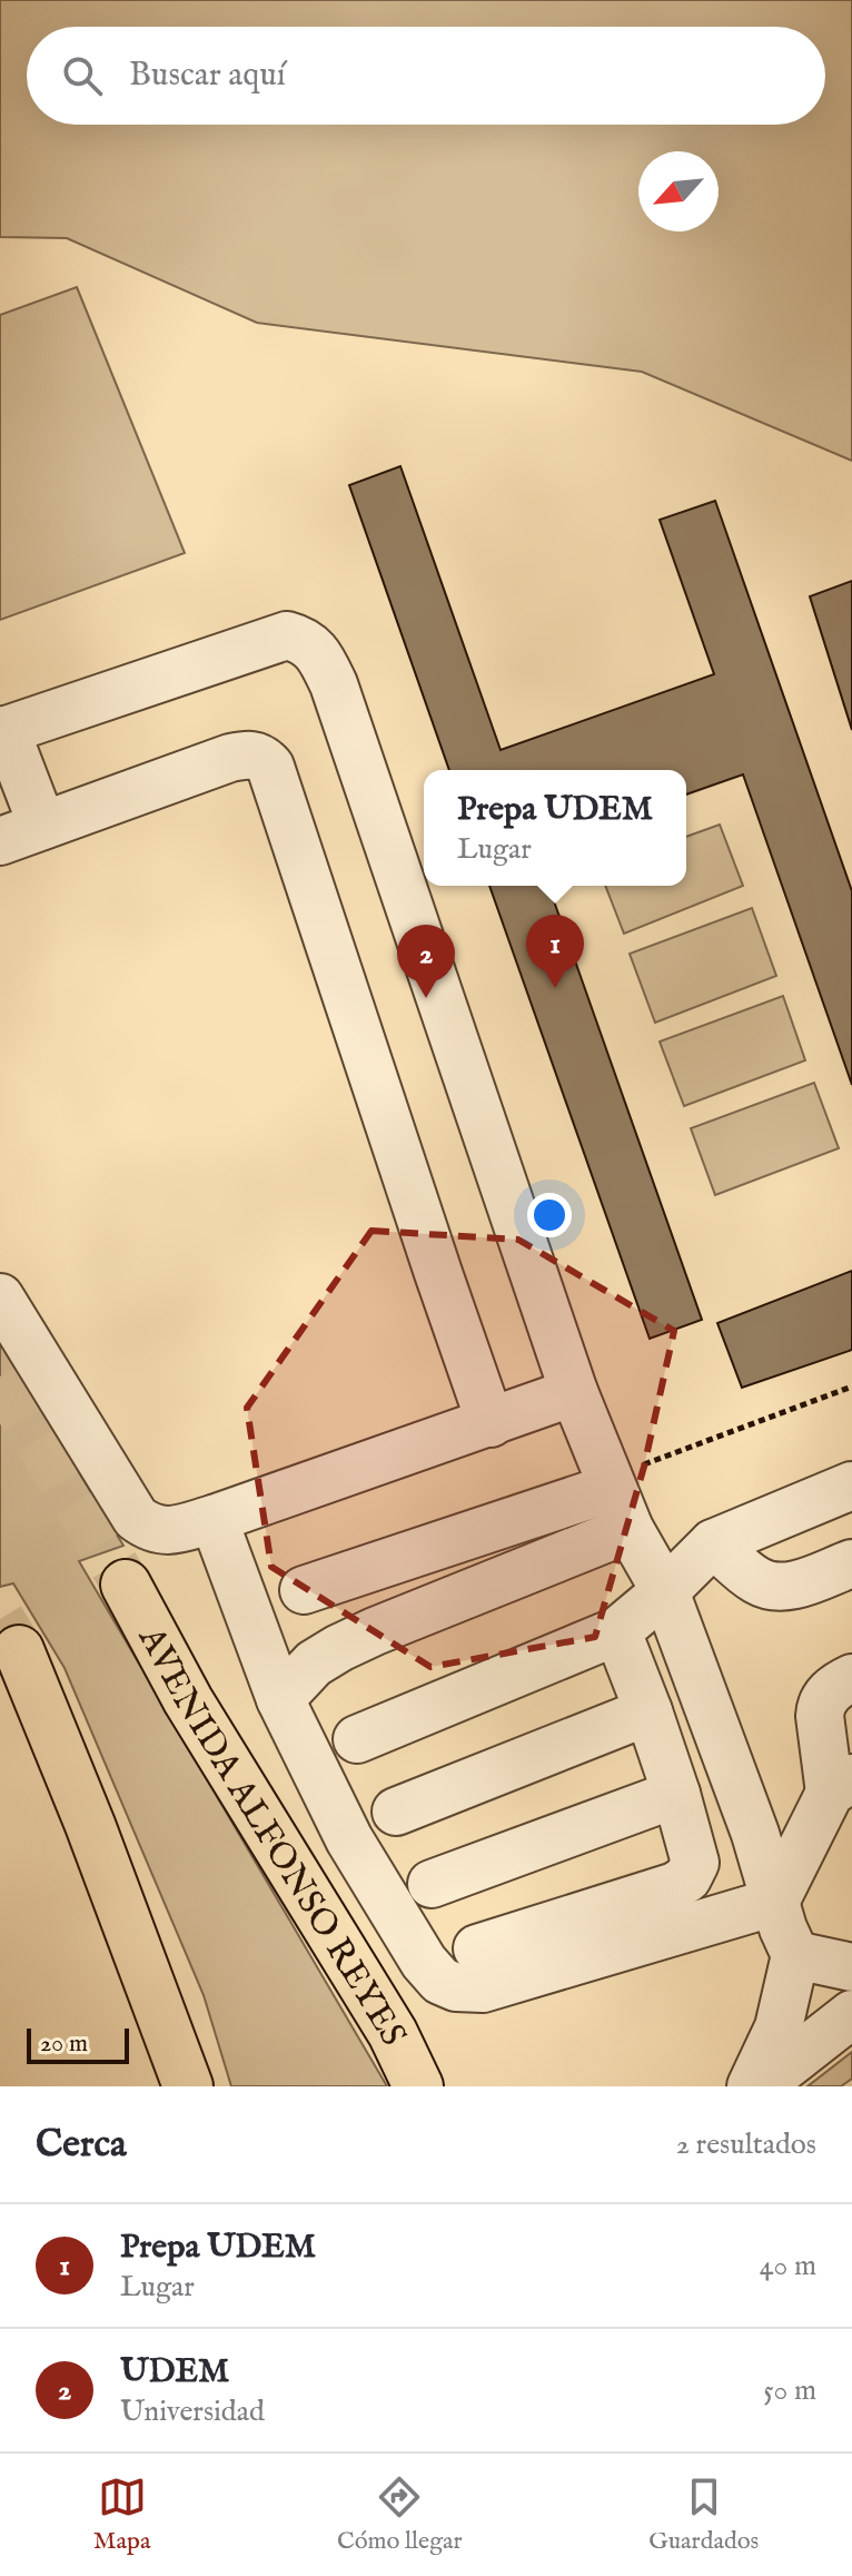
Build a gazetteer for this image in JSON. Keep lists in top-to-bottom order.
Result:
{
  "streets": {
    "main road": ["AVENIDA ALFONSO REYES"]
  },
  "scale_bar": "20 m",
  "north": "bottom left",
  "page": {
    "search": "Buscar aquí",
    "popup": ["Prepa UDEM", "Lugar"],
    "pins": ["1", "2"],
    "scale": "20 m",
    "heading": ["Cerca", "2 resultados"],
    "list": [
      {
        "mark": "1",
        "name": "Prepa UDEM",
        "note": "Lugar",
        "value": "40 m"
      },
      {
        "mark": "2",
        "name": "UDEM",
        "note": "Universidad",
        "value": "50 m"
      }
    ],
    "nav": ["Mapa", "Cómo llegar", "Guardados"]
  }
}
